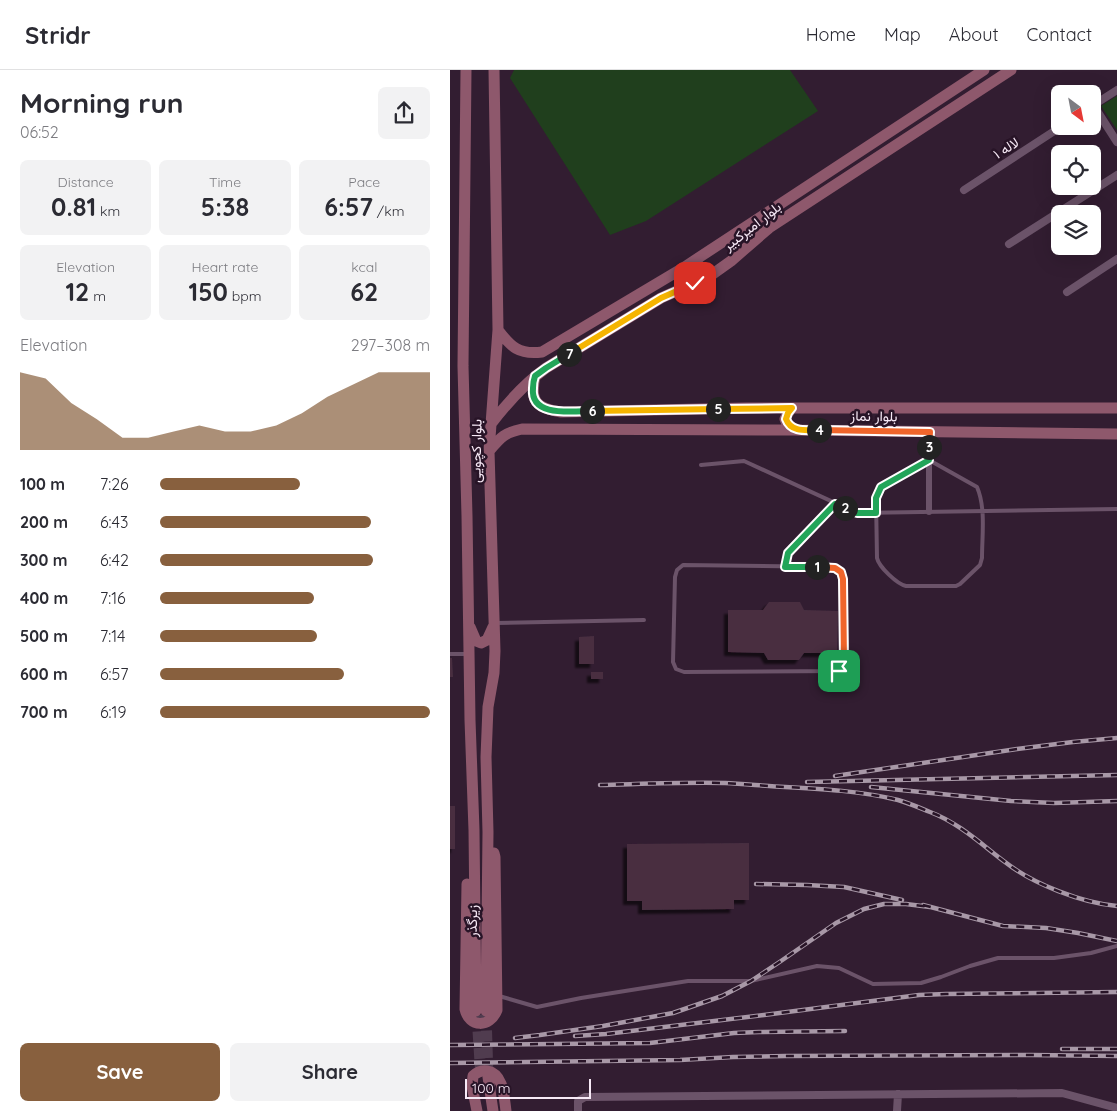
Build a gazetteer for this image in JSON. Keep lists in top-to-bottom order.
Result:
{
  "streets": {
    "main road": [
      "بلوار امیرکبیر",
      "بلوار نماز",
      "بلوار کچویی",
      "زیرگذر"
    ],
    "street": ["لاله ۱"]
  },
  "crossings": [
    ["بلوار امیرکبیر", "بلوار نماز"],
    ["بلوار امیرکبیر", "بلوار کچویی"],
    ["بلوار نماز", "بلوار کچویی"],
    ["بلوار کچویی", "زیرگذر"]
  ],
  "scale_bar": "100 m",
  "north": "bottom right",
  "page": {
    "header": "Stridr",
    "nav": [
      "Home",
      "Map",
      "About",
      "Contact"
    ],
    "heading": ["Morning run", "06:52"],
    "stats": [
      ["Distance", "0.81 km"],
      ["Time", "5:38"],
      ["Pace", "6:57 /km"],
      ["Elevation", "12 m"],
      ["Heart rate", "150 bpm"],
      ["kcal", "62"]
    ],
    "chart": ["Elevation", "297–308 m"],
    "pins": [
      "7",
      "5",
      "6",
      "4",
      "3",
      "2",
      "1"
    ],
    "list": [
      {
        "name": "100 m",
        "note": "7:26"
      },
      {
        "name": "200 m",
        "note": "6:43"
      },
      {
        "name": "300 m",
        "note": "6:42"
      },
      {
        "name": "400 m",
        "note": "7:16"
      },
      {
        "name": "500 m",
        "note": "7:14"
      },
      {
        "name": "600 m",
        "note": "6:57"
      },
      {
        "name": "700 m",
        "note": "6:19"
      }
    ],
    "buttons": ["Save", "Share"],
    "scale": "100 m"
  }
}
